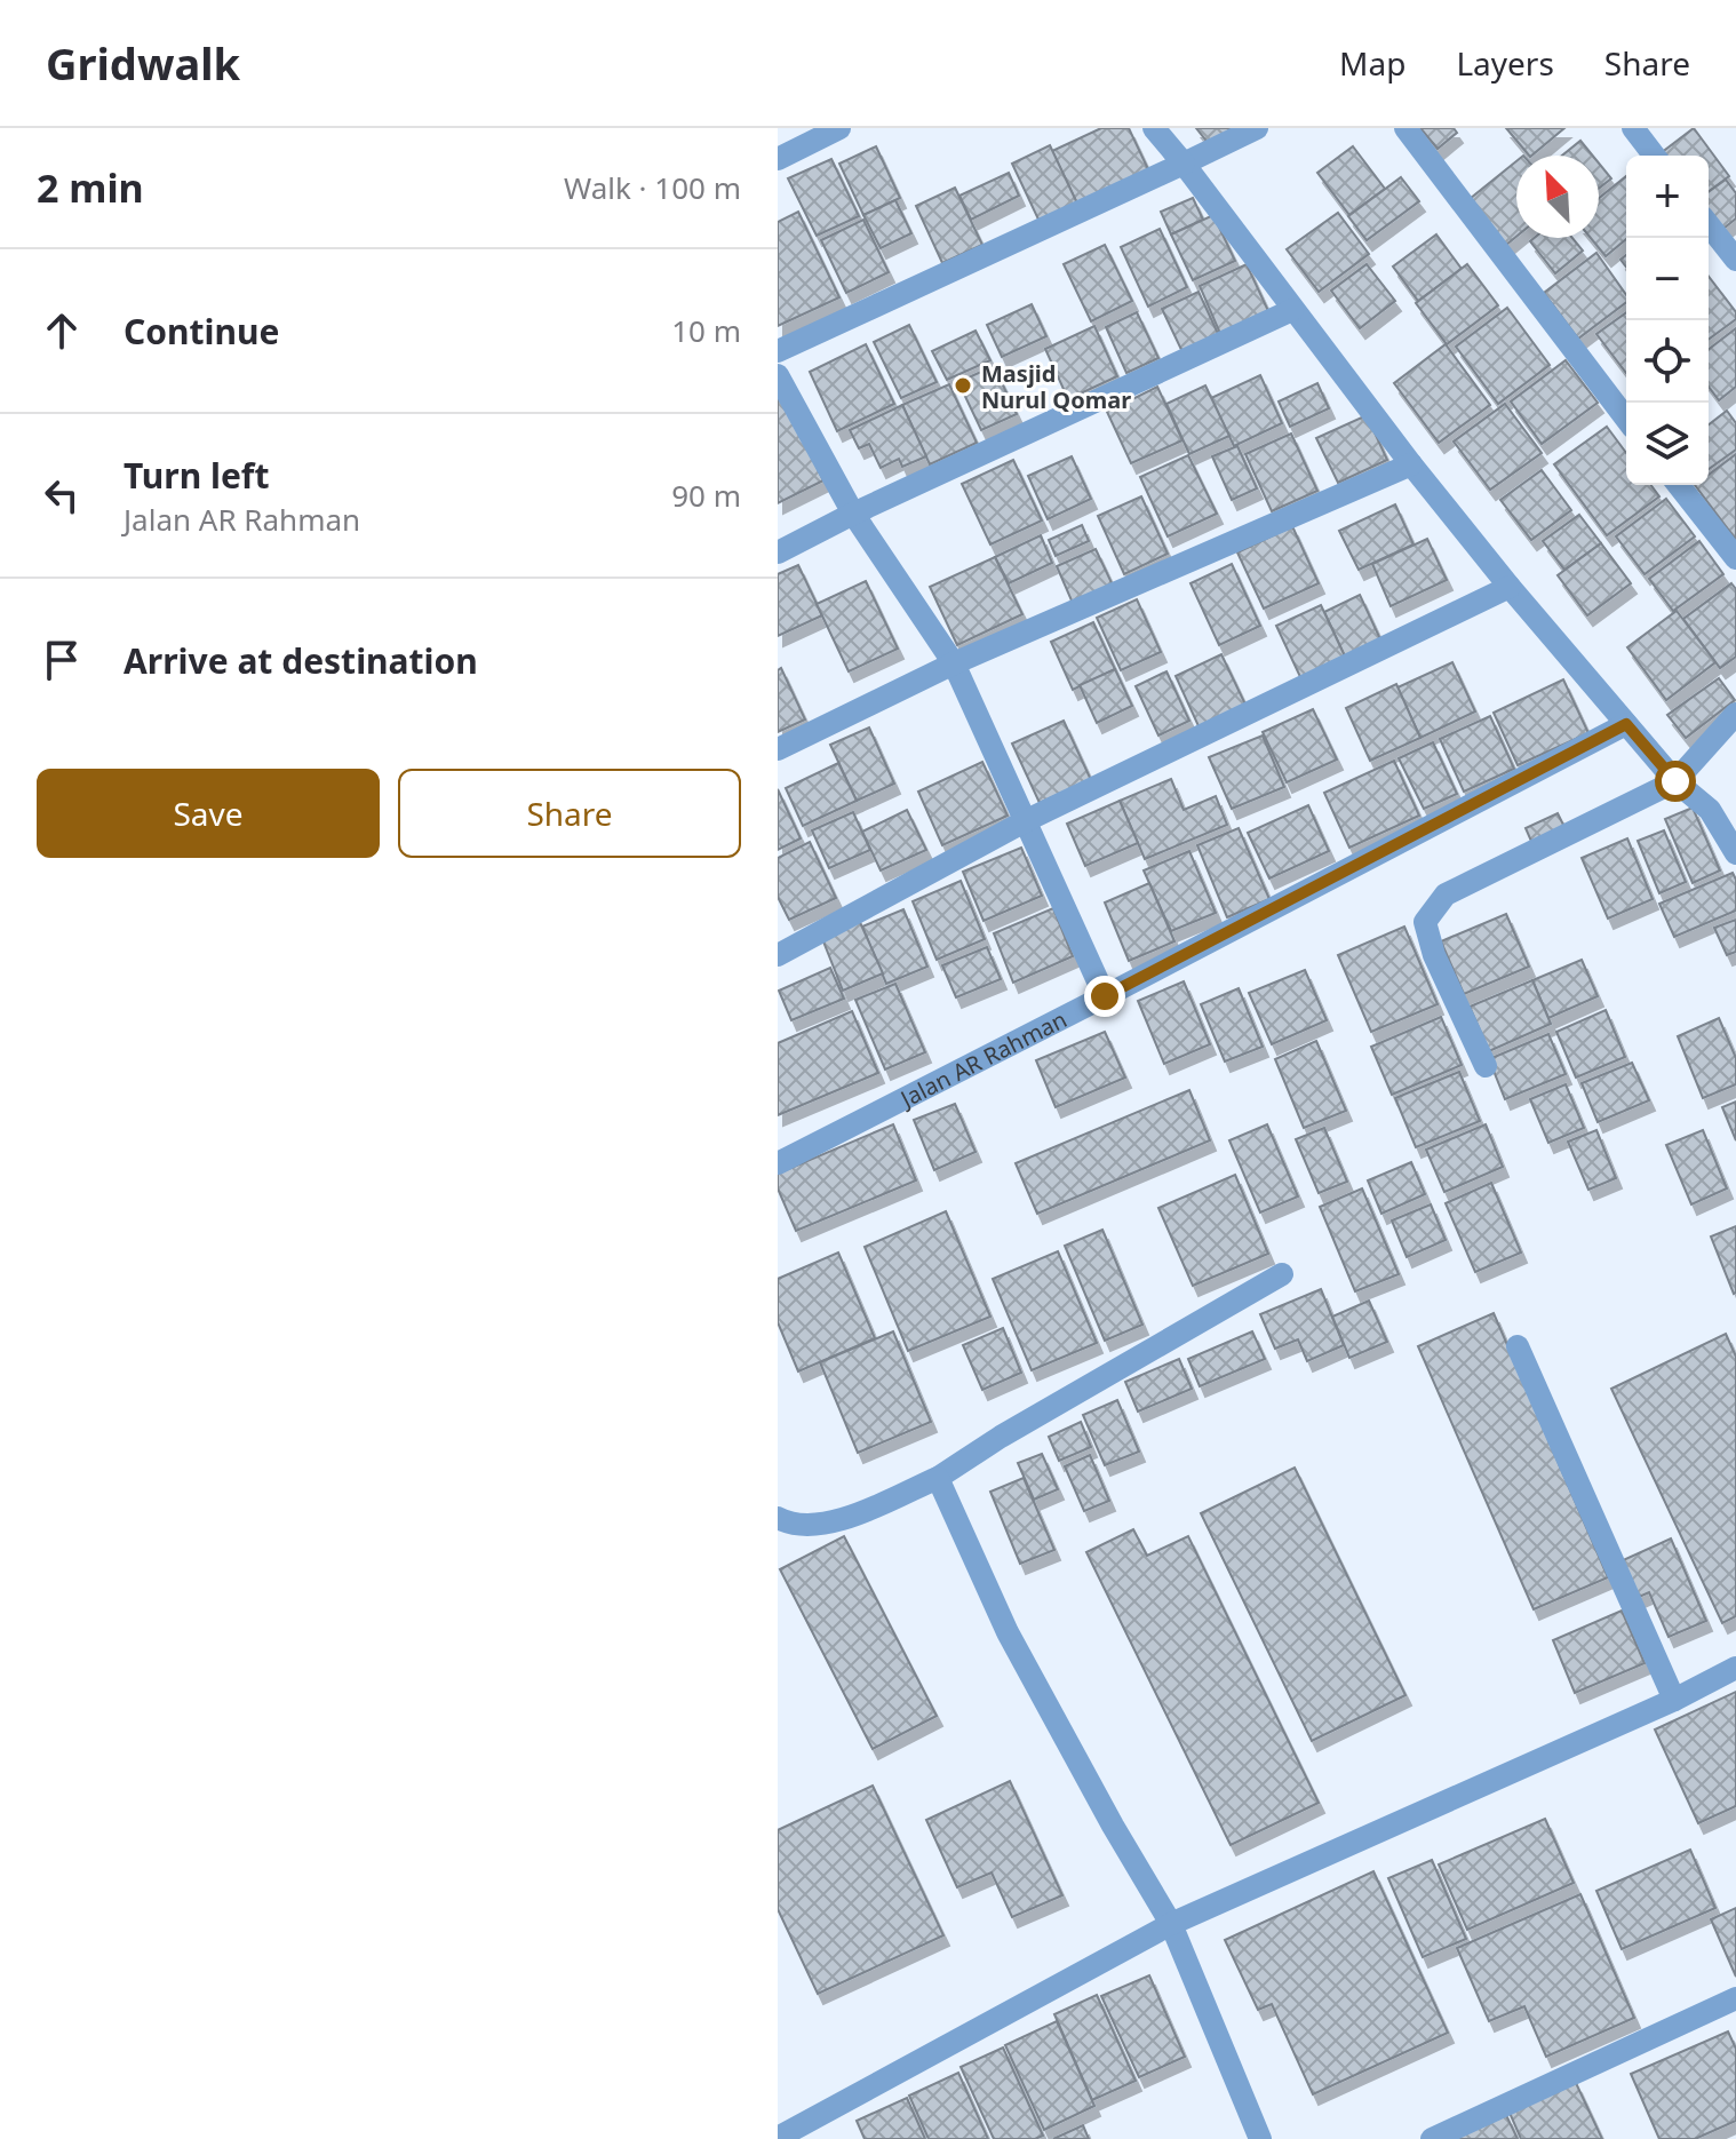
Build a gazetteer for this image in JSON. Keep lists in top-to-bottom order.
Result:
{
  "streets": {
    "street": ["Jalan AR Rahman"]
  },
  "places": ["Masjid Nurul Qomar"],
  "north": "top left",
  "page": {
    "header": "Gridwalk",
    "nav": ["Map", "Layers", "Share"],
    "heading": ["2 min", "Walk · 100 m"],
    "map_buttons": ["+", "−"],
    "list": [
      ["Continue", "10 m"],
      ["Turn left", "Jalan AR Rahman", "90 m"],
      "Arrive at destination"
    ],
    "buttons": ["Save", "Share"]
  }
}
